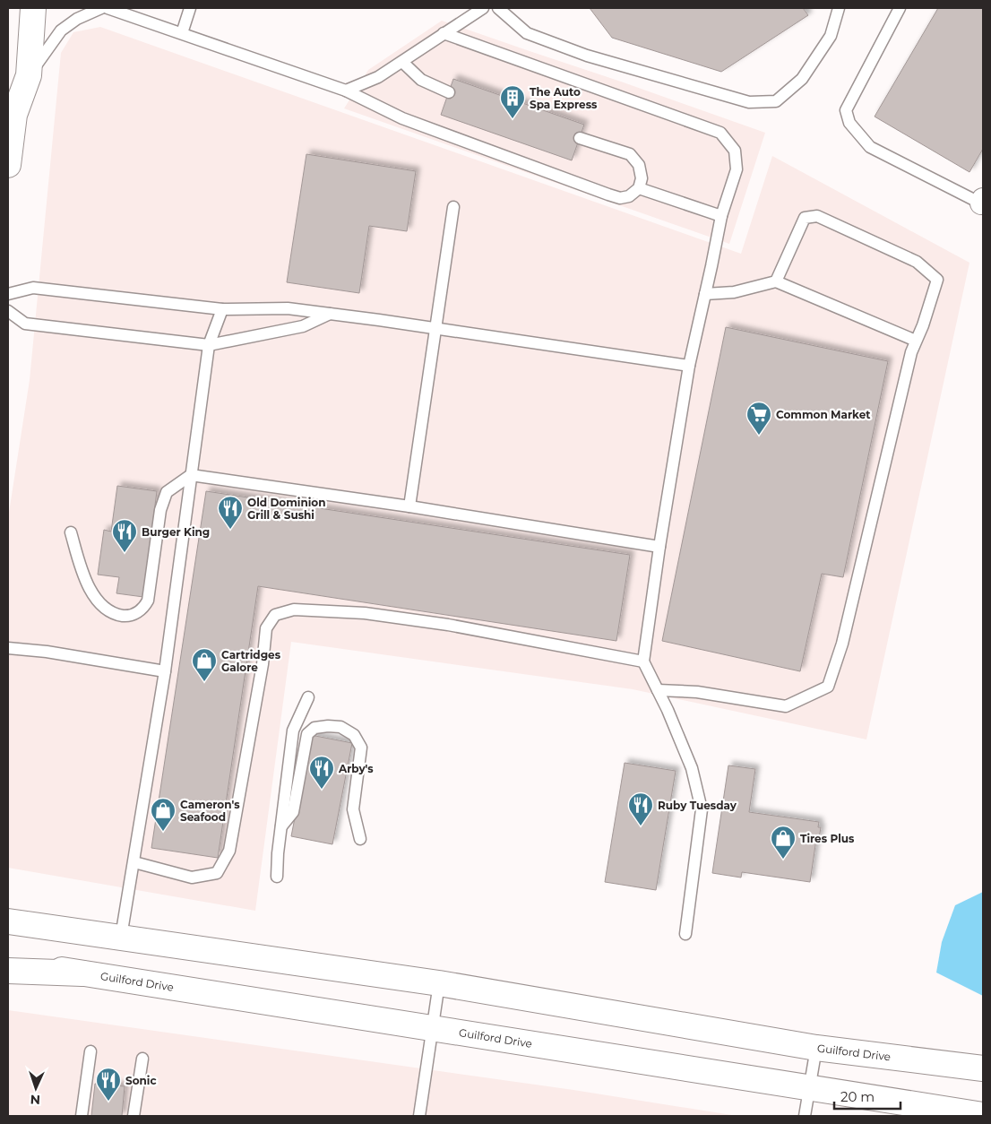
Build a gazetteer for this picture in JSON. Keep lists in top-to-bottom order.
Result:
{
  "streets": {
    "main road": ["Guilford Drive"]
  },
  "places": {
    "building": ["The Auto Spa Express"],
    "supermarket": ["Common Market"],
    "restaurant": [
      "Old Dominion Grill & Sushi",
      "Burger King",
      "Arby's",
      "Ruby Tuesday",
      "Sonic"
    ],
    "shop": ["Cartridges Galore", "Cameron's Seafood", "Tires Plus"]
  },
  "scale_bar": "20 m",
  "north": "bottom"
}
